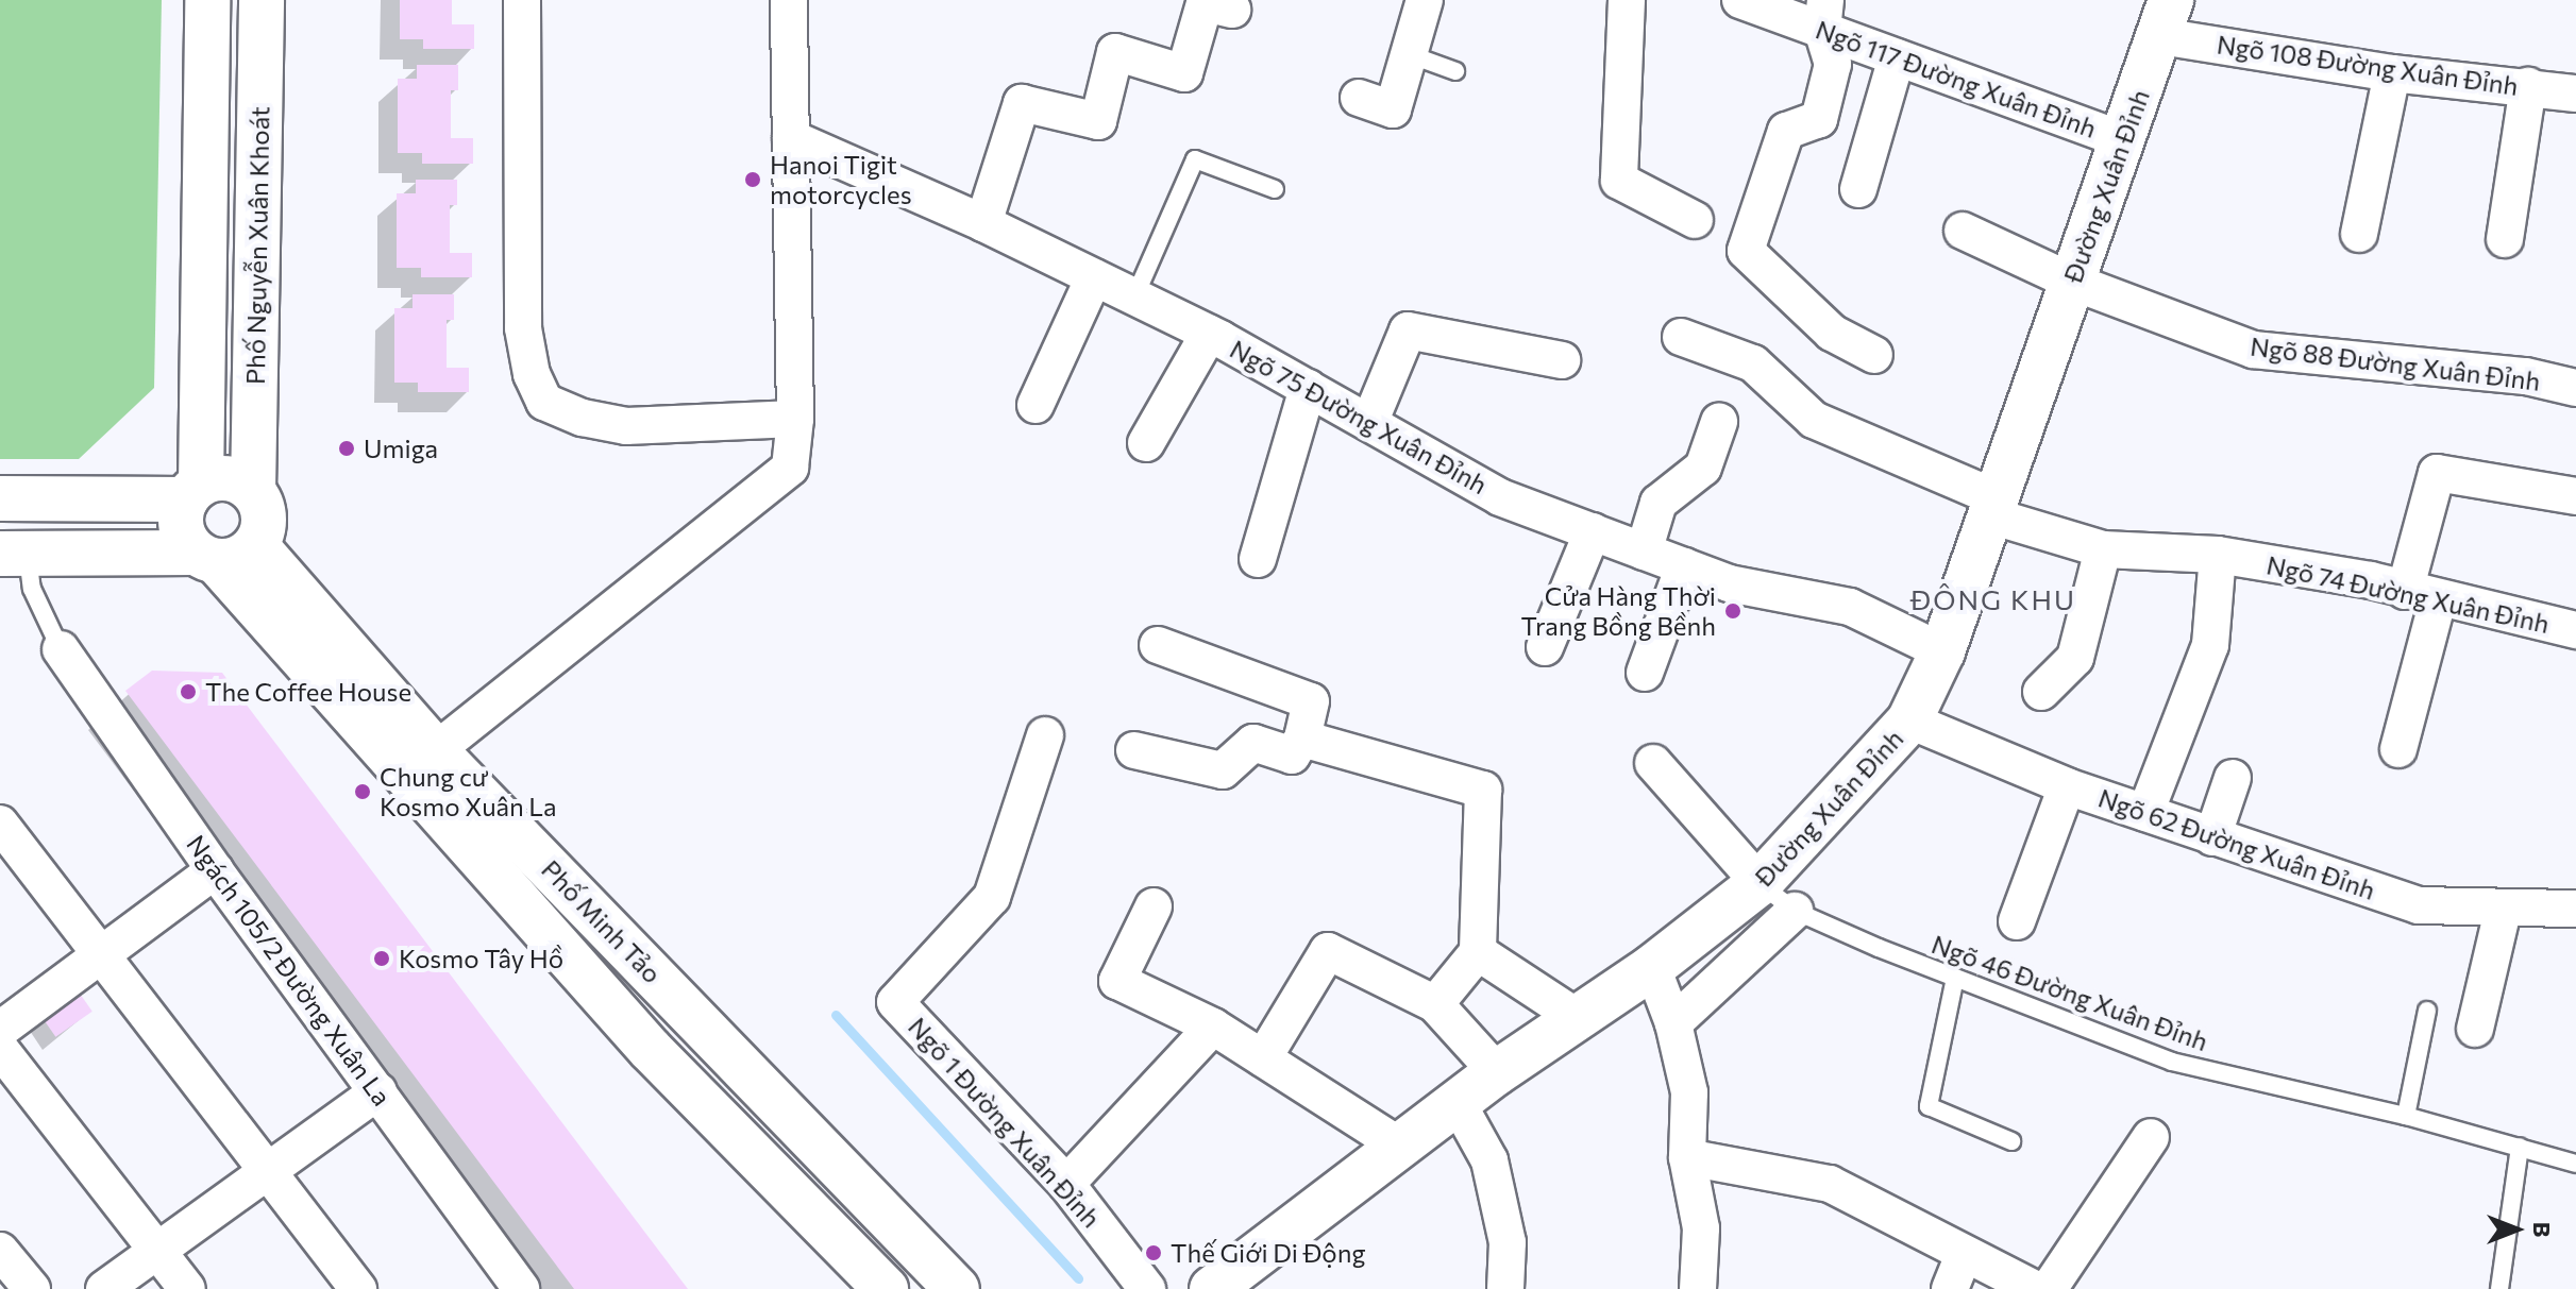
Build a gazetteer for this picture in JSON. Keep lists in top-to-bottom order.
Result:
{
  "streets": {
    "street": [
      "Ngõ 108 Đường Xuân Đỉnh",
      "Ngõ 117 Đường Xuân Đỉnh",
      "Đường Xuân Đỉnh",
      "Phố Nguyễn Xuân Khoát",
      "Ngõ 88 Đường Xuân Đỉnh",
      "Ngõ 75 Đường Xuân Đỉnh",
      "Ngõ 74 Đường Xuân Đỉnh",
      "Ngõ 62 Đường Xuân Đỉnh",
      "Phố Minh Tảo",
      "Ngách 105/2 Đường Xuân La",
      "Ngõ 1 Đường Xuân Đỉnh"
    ],
    "lane": ["Ngõ 46 Đường Xuân Đỉnh"]
  },
  "crossings": [
    ["Ngõ 108 Đường Xuân Đỉnh", "Đường Xuân Đỉnh"],
    ["Ngõ 117 Đường Xuân Đỉnh", "Đường Xuân Đỉnh"],
    ["Đường Xuân Đỉnh", "Ngõ 88 Đường Xuân Đỉnh"],
    ["Đường Xuân Đỉnh", "Ngõ 75 Đường Xuân Đỉnh"],
    ["Đường Xuân Đỉnh", "Ngõ 74 Đường Xuân Đỉnh"],
    ["Đường Xuân Đỉnh", "Ngõ 62 Đường Xuân Đỉnh"],
    ["Đường Xuân Đỉnh", "Ngõ 46 Đường Xuân Đỉnh"],
    ["Phố Nguyễn Xuân Khoát", "Phố Minh Tảo"]
  ],
  "districts": ["ĐÔNG KHU"],
  "places": [
    "Hanoi Tigit motorcycles",
    "Umiga",
    "Cửa Hàng Thời Trang Bồng Bềnh",
    "The Coffee House",
    "Chung cư Kosmo Xuân La",
    "Kosmo Tây Hồ",
    "Thế Giới Di Động"
  ],
  "north": "right"
}
